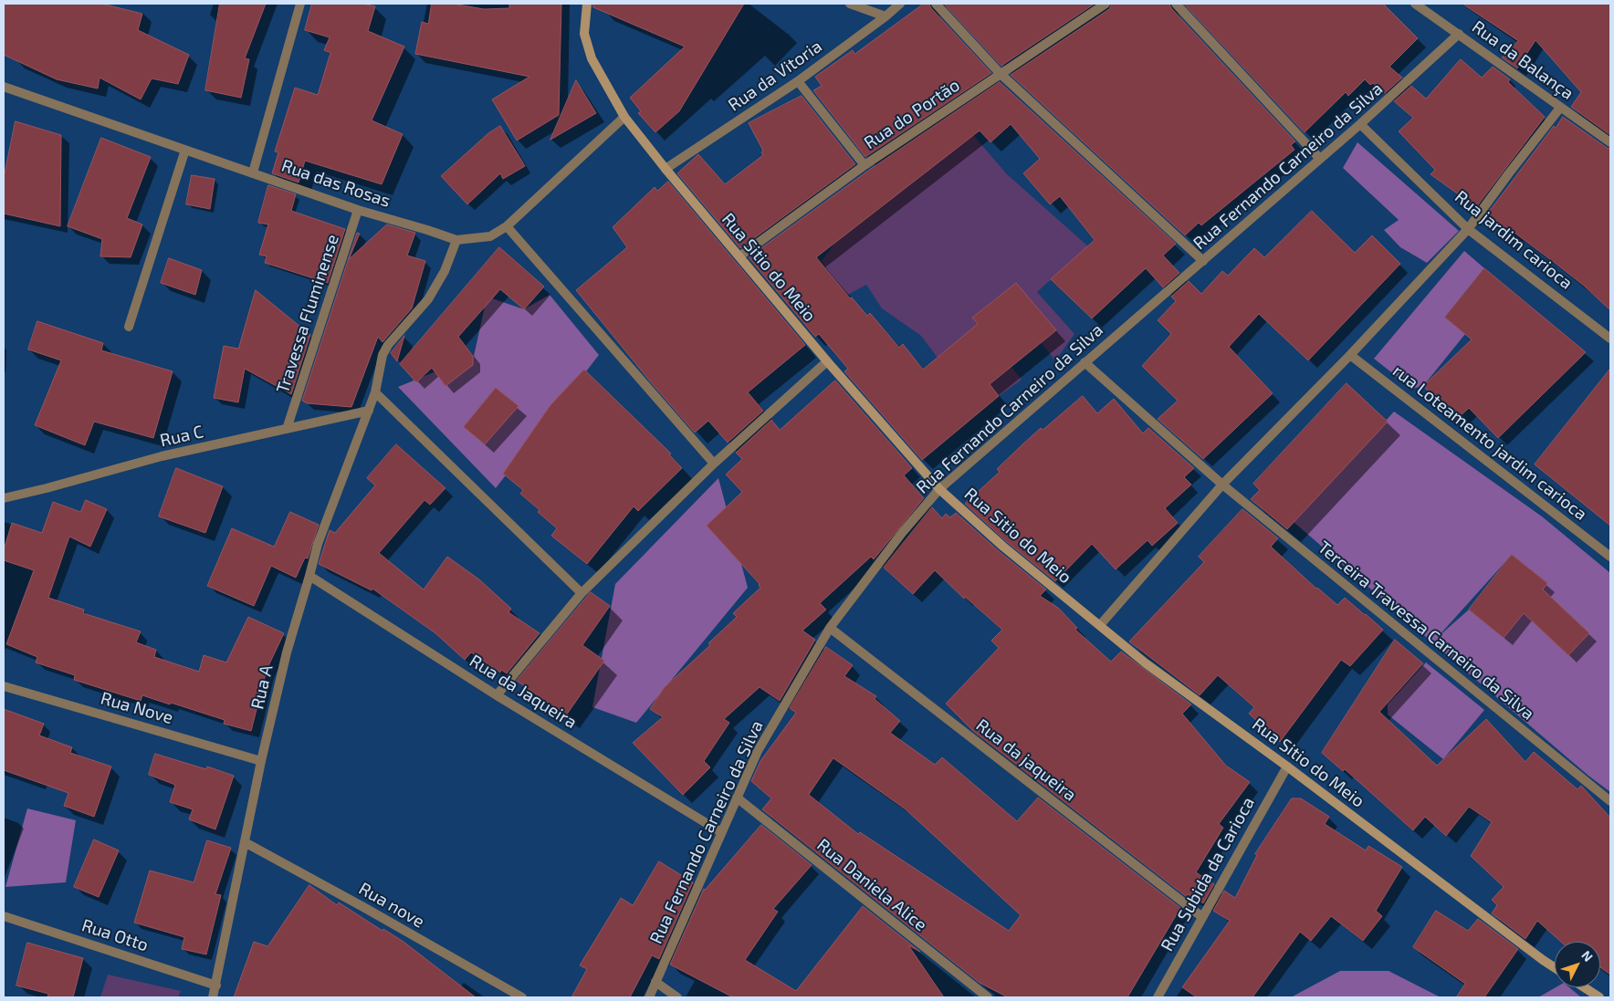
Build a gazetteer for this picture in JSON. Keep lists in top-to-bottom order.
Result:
{
  "streets": {
    "street": [
      "Rua da Balança",
      "Rua da Vitoria",
      "Rua do Portão",
      "Rua Fernando Carneiro da Silva",
      "Rua das Rosas",
      "Rua jardim carioca",
      "Rua Sitio do Meio",
      "Travessa Fluminense",
      "Rua C",
      "rua Loteamento jardim carioca",
      "Terceira Travessa Carneiro da Silva",
      "Rua A",
      "Rua da Jaqueira",
      "Rua Nove",
      "Rua da jaqueira",
      "Rua Subida da Carioca",
      "Rua Daniela Alice",
      "Rua nove",
      "Rua Otto"
    ]
  },
  "crossings": [
    ["Rua da Balança", "Rua Fernando Carneiro da Silva"],
    ["Rua da Vitoria", "Rua Sitio do Meio"],
    ["Rua do Portão", "Rua Sitio do Meio"],
    ["Rua Fernando Carneiro da Silva", "Rua jardim carioca"],
    ["Rua Fernando Carneiro da Silva", "Rua Sitio do Meio"],
    ["Rua Fernando Carneiro da Silva", "Rua da Jaqueira"],
    ["Rua Fernando Carneiro da Silva", "Rua da jaqueira"],
    ["Rua Fernando Carneiro da Silva", "Rua Daniela Alice"],
    ["Rua das Rosas", "Rua Sitio do Meio"],
    ["Rua das Rosas", "Travessa Fluminense"],
    ["Rua das Rosas", "Rua A"],
    ["Rua Sitio do Meio", "Rua Subida da Carioca"],
    ["Travessa Fluminense", "Rua C"],
    ["Rua C", "Rua A"],
    ["Rua A", "Rua da Jaqueira"],
    ["Rua A", "Rua Nove"],
    ["Rua A", "Rua nove"],
    ["Rua A", "Rua Otto"],
    ["Rua da jaqueira", "Rua Subida da Carioca"]
  ],
  "north": "top right"
}
